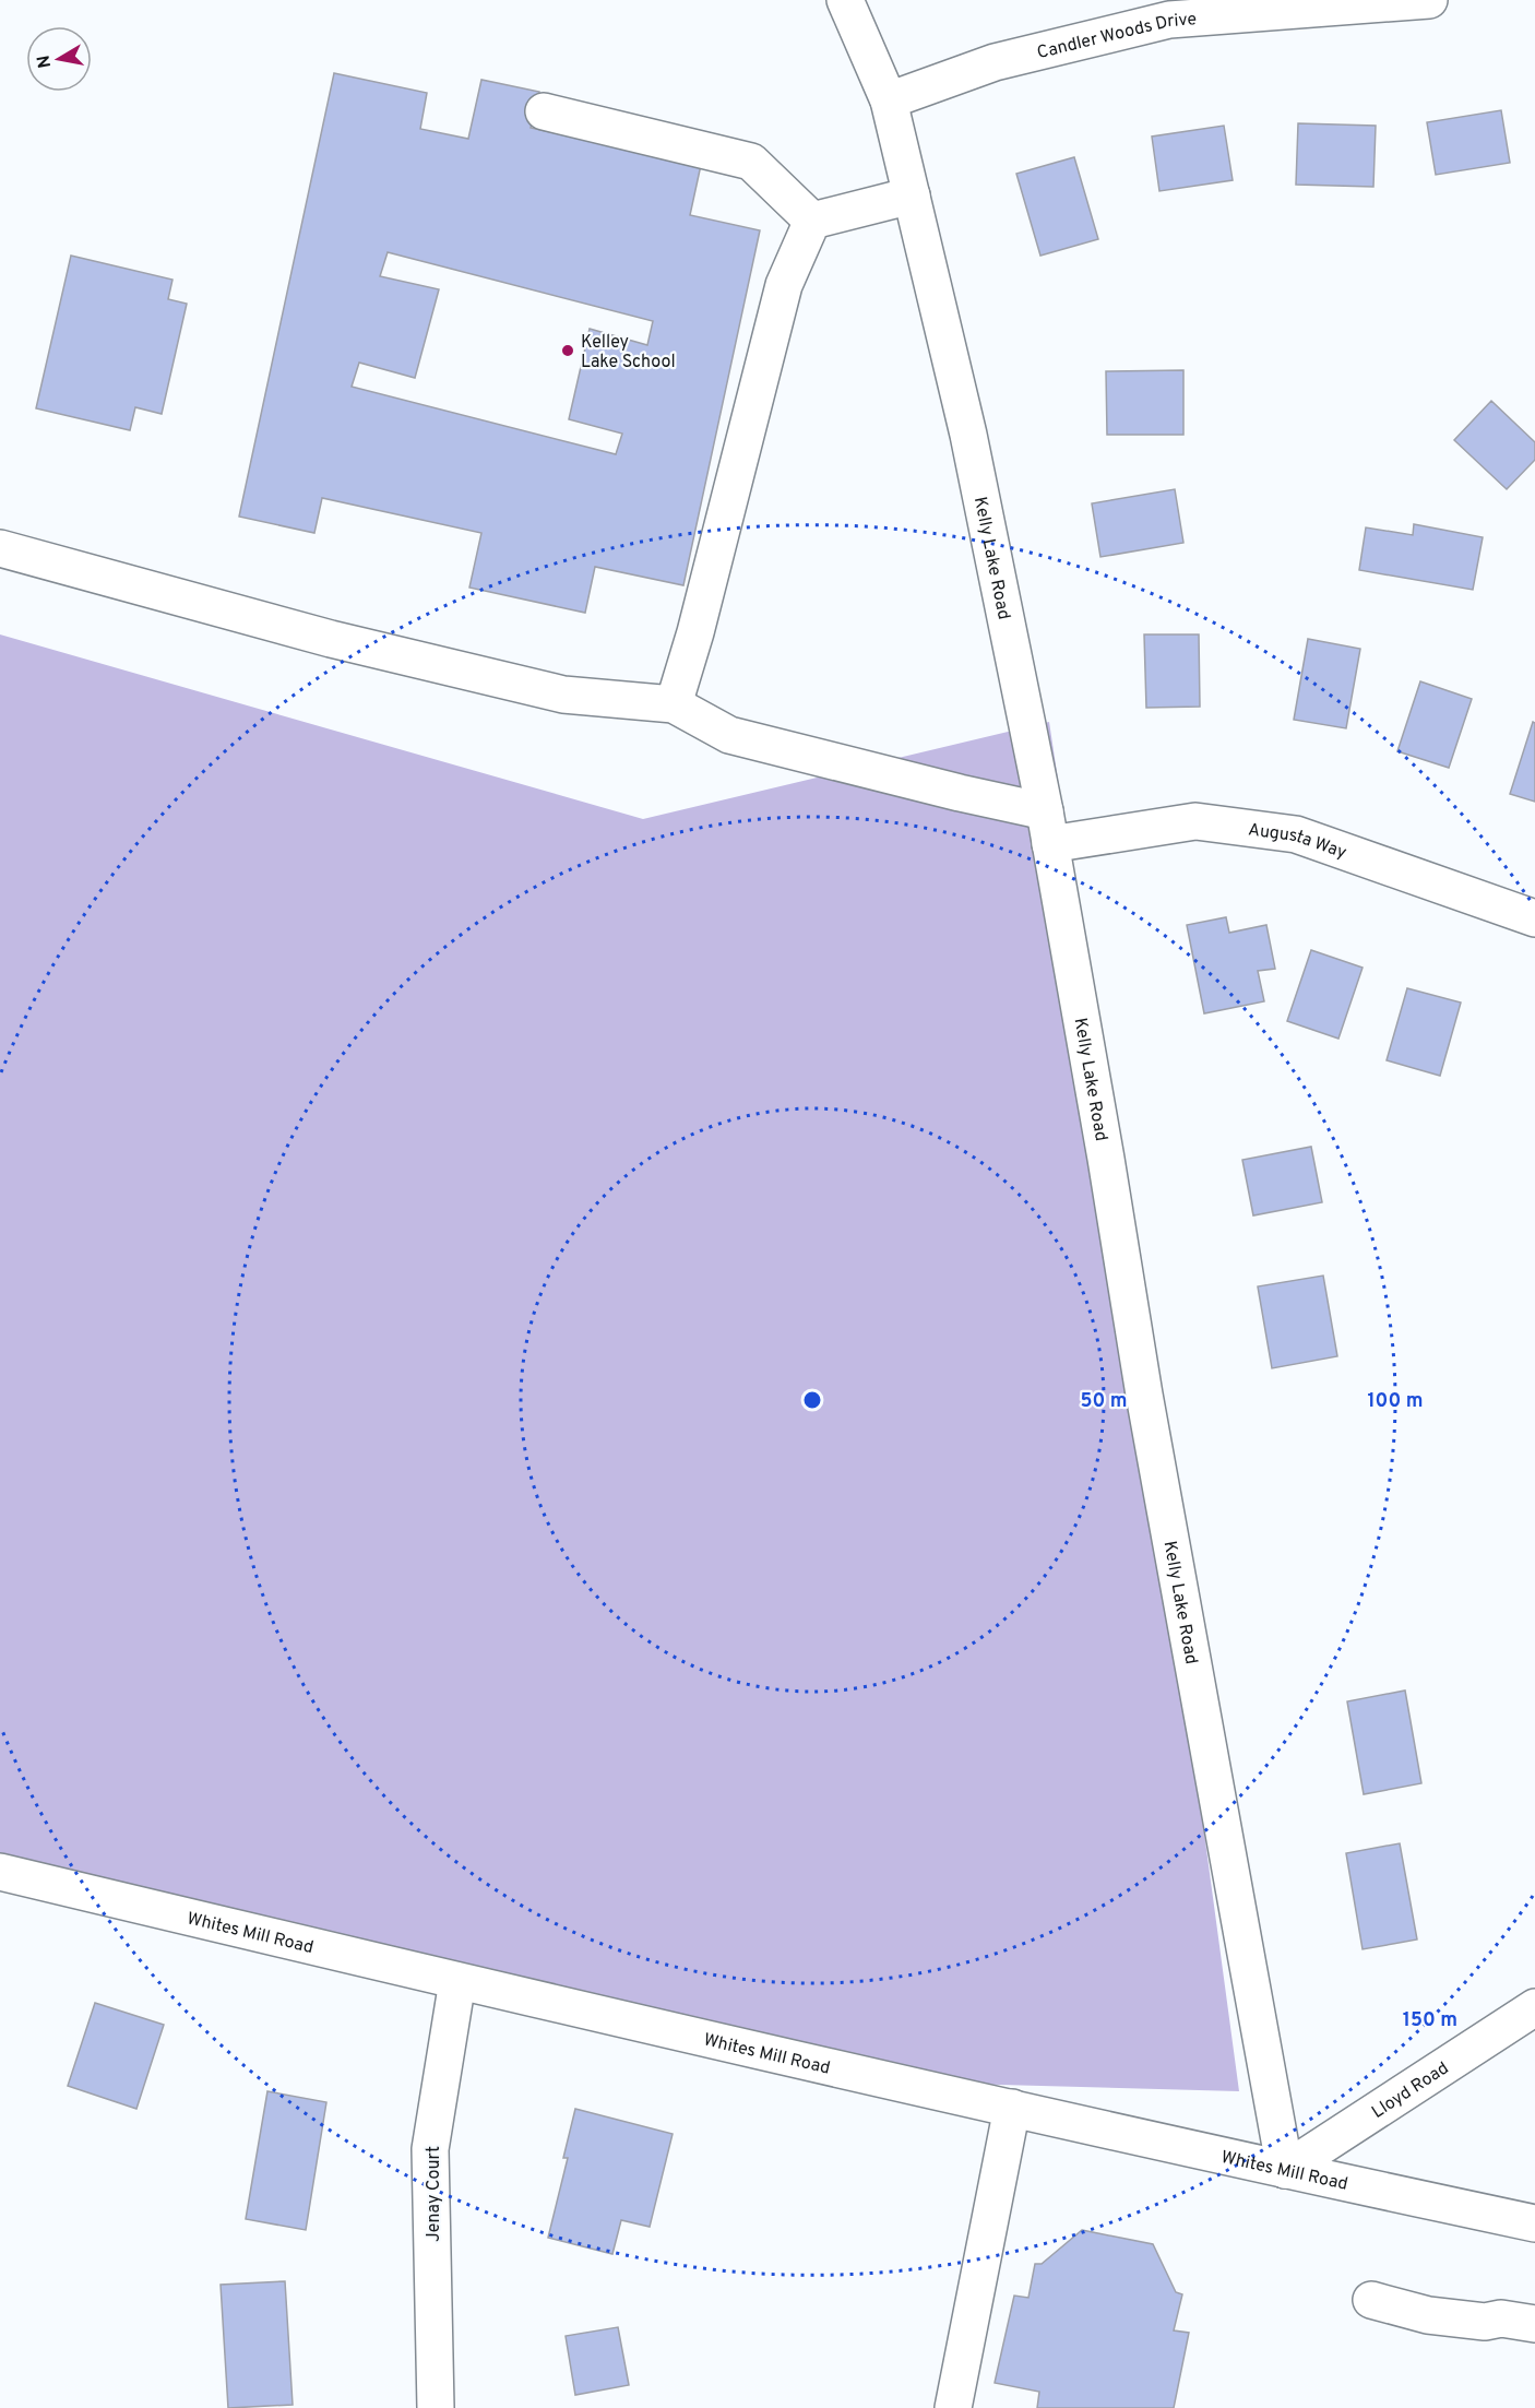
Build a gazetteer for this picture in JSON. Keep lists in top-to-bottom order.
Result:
{
  "streets": {
    "street": [
      "Candler Woods Drive",
      "Kelly Lake Road",
      "Augusta Way",
      "Whites Mill Road",
      "Lloyd Road",
      "Jenay Court"
    ]
  },
  "crossings": [
    ["Candler Woods Drive", "Kelly Lake Road"],
    ["Kelly Lake Road", "Augusta Way"],
    ["Kelly Lake Road", "Whites Mill Road"],
    ["Kelly Lake Road", "Lloyd Road"],
    ["Whites Mill Road", "Lloyd Road"],
    ["Whites Mill Road", "Jenay Court"]
  ],
  "places": ["Kelley Lake School"],
  "north": "left",
  "rings": ["50 m", "100 m", "150 m"]
}
